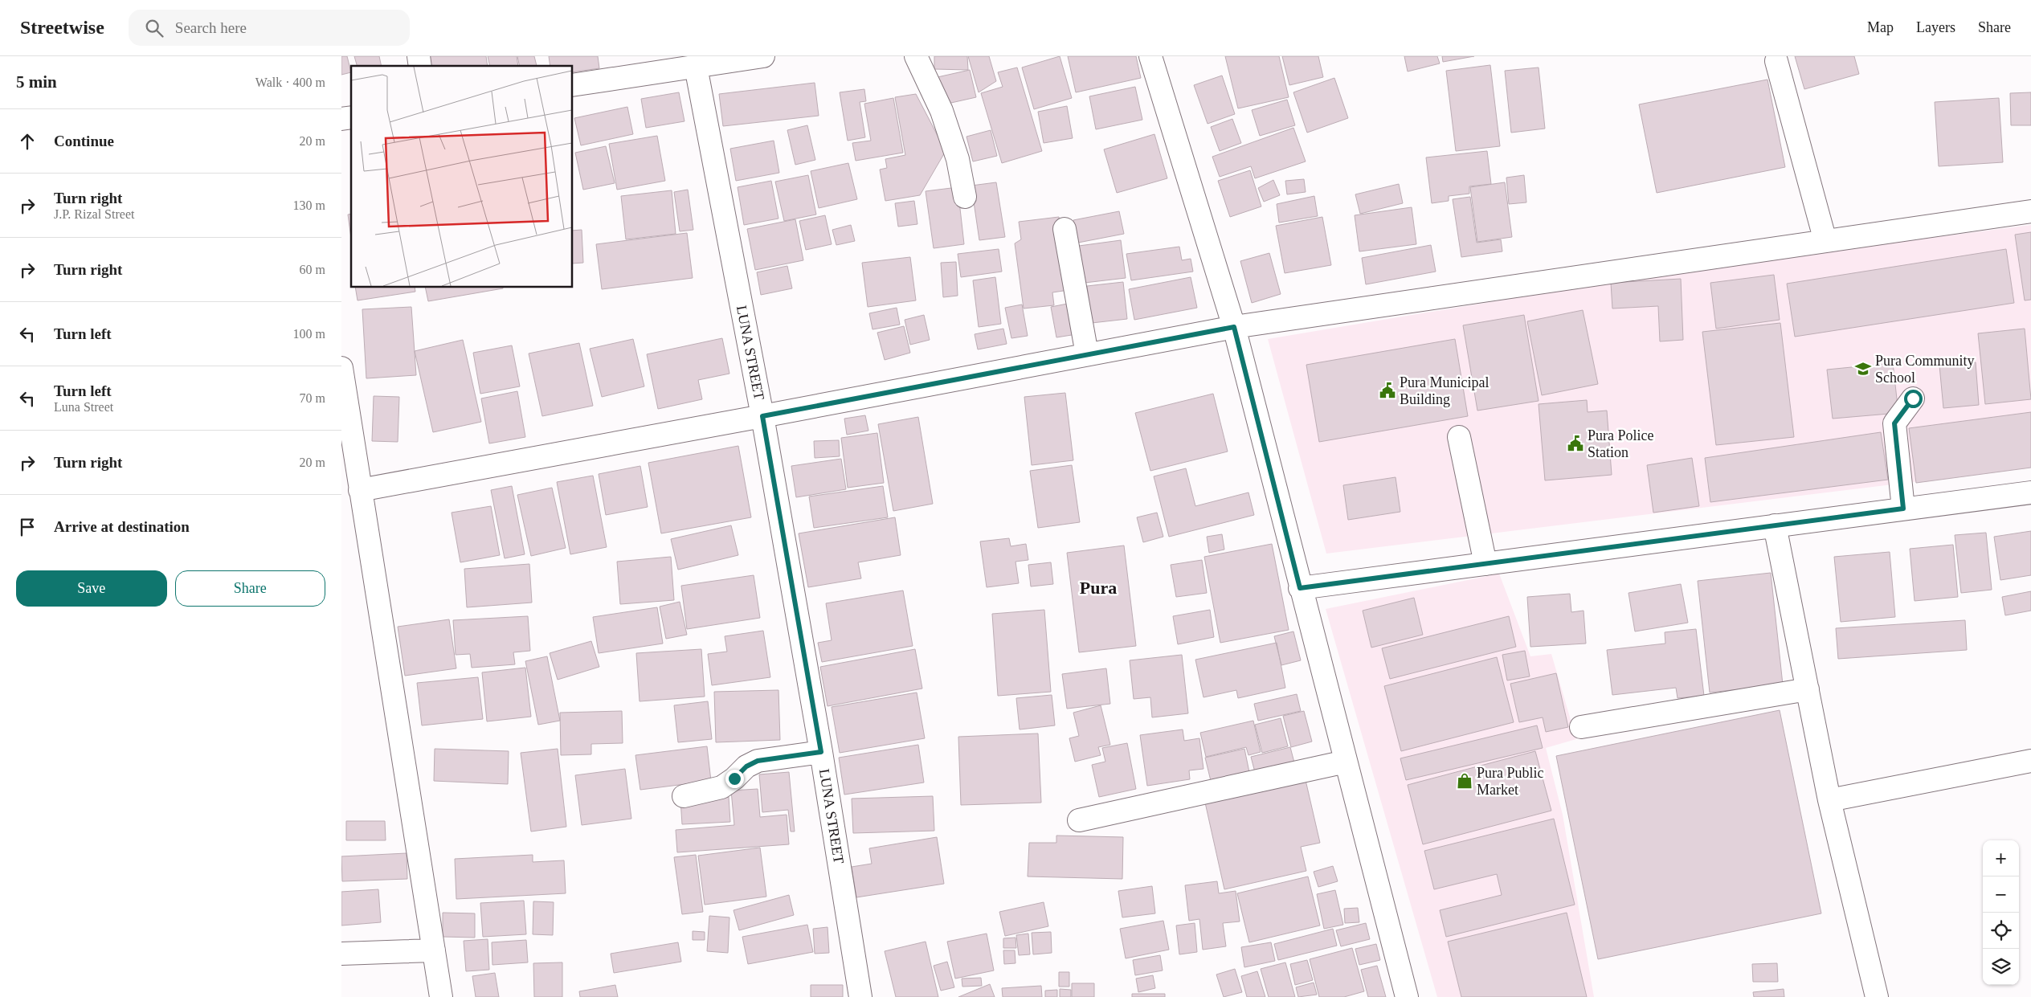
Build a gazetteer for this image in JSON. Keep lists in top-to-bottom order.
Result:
{
  "streets": {
    "street": ["LUNA STREET"]
  },
  "districts": ["Pura"],
  "places": {
    "school or university": ["Pura Community School"],
    "public building": ["Pura Municipal Building", "Pura Police Station"],
    "shop": ["Pura Public Market"]
  },
  "page": {
    "header": "Streetwise",
    "search": "Search here",
    "nav": ["Map", "Layers", "Share"],
    "heading": ["5 min", "Walk · 400 m"],
    "list": [
      ["Continue", "20 m"],
      ["Turn right", "J.P. Rizal Street", "130 m"],
      ["Turn right", "60 m"],
      ["Turn left", "100 m"],
      ["Turn left", "Luna Street", "70 m"],
      ["Turn right", "20 m"],
      "Arrive at destination"
    ],
    "buttons": ["Save", "Share"],
    "map_buttons": ["+", "−"]
  }
}
